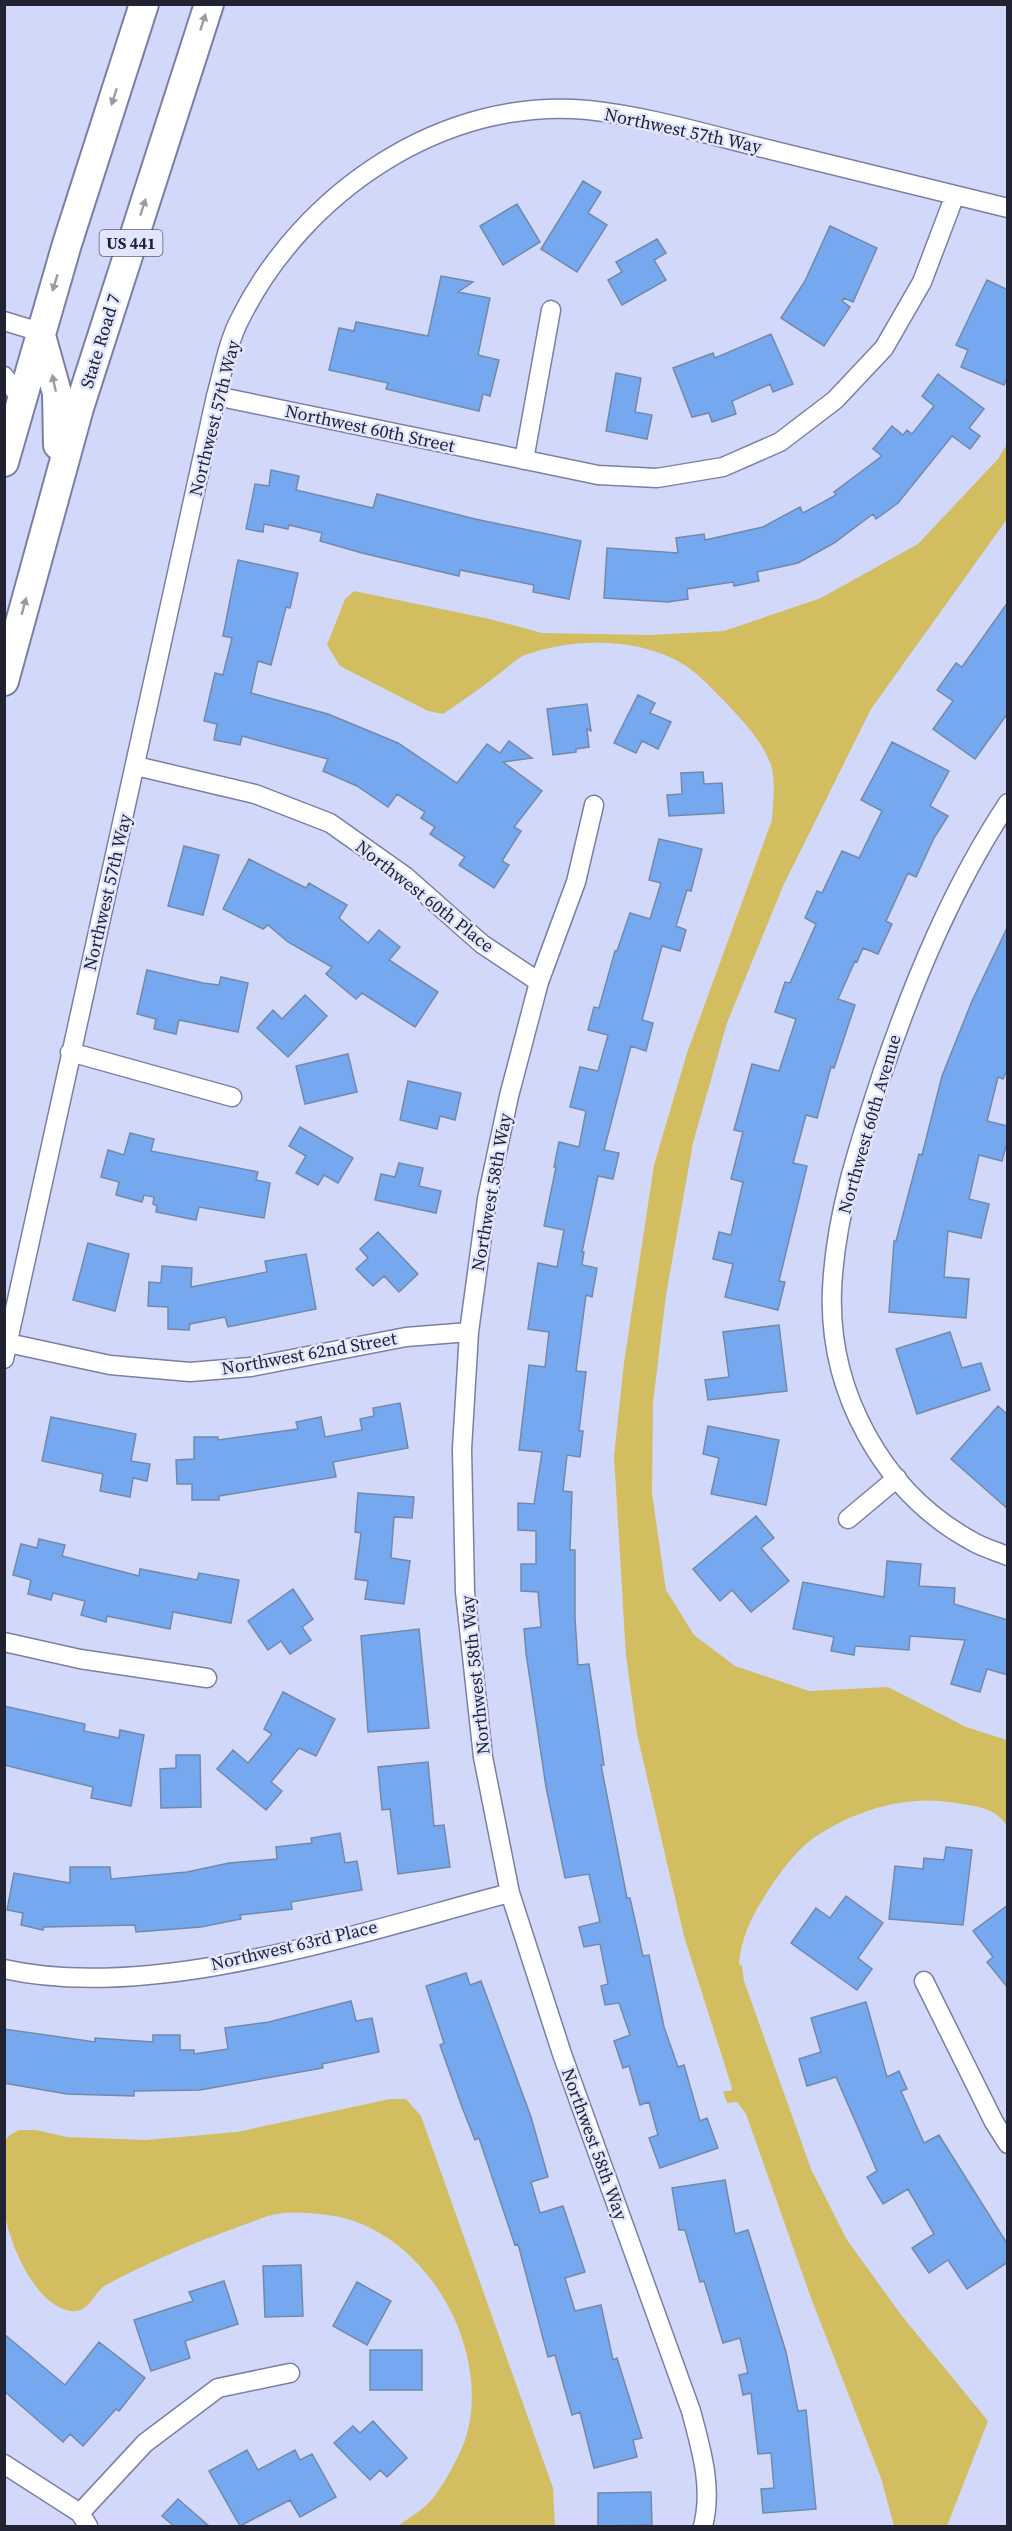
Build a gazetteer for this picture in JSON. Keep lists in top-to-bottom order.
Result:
{
  "streets": {
    "main road": ["US 441", "State Road 7"],
    "street": [
      "Northwest 57th Way",
      "Northwest 60th Street",
      "Northwest 60th Place",
      "Northwest 60th Avenue",
      "Northwest 58th Way",
      "Northwest 62nd Street",
      "Northwest 63rd Place"
    ]
  },
  "crossings": [
    ["Northwest 57th Way", "Northwest 60th Street"],
    ["Northwest 57th Way", "Northwest 60th Place"],
    ["Northwest 57th Way", "Northwest 62nd Street"],
    ["Northwest 60th Place", "Northwest 58th Way"],
    ["Northwest 58th Way", "Northwest 62nd Street"],
    ["Northwest 58th Way", "Northwest 63rd Place"]
  ]
}
